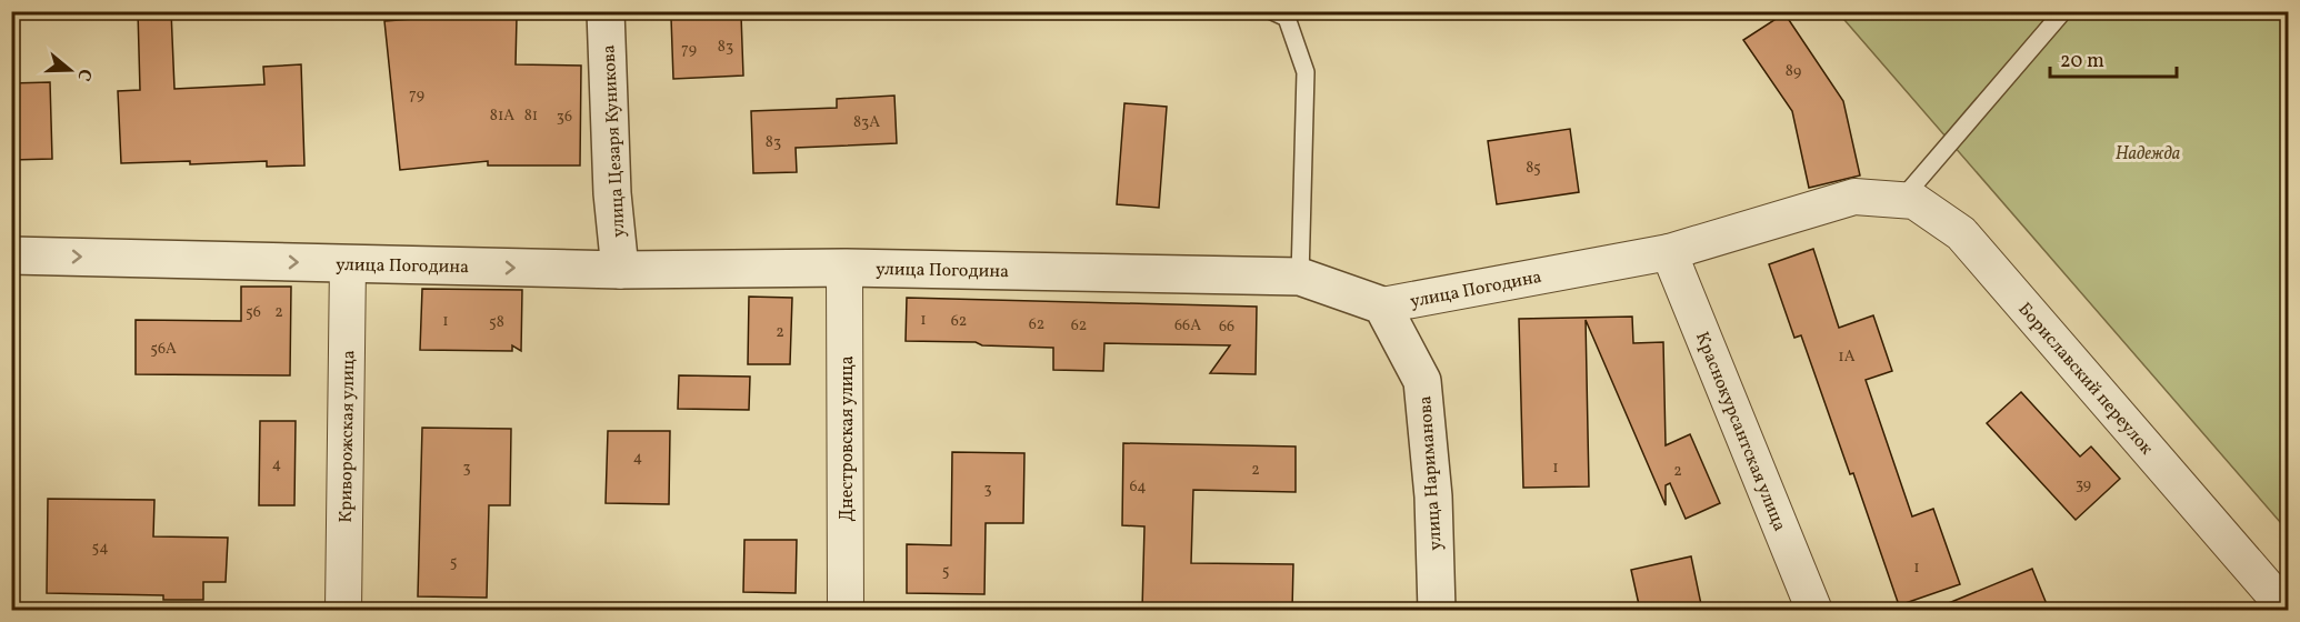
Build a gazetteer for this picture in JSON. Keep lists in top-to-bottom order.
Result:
{
  "streets": {
    "street": [
      "улица Цезаря Куникова",
      "улица Погодина",
      "Бориславский переулок",
      "Краснокурсантская улица",
      "Криворожская улица",
      "Днестровская улица",
      "улица Нариманова"
    ]
  },
  "crossings": [
    ["улица Цезаря Куникова", "улица Погодина"],
    ["улица Погодина", "Бориславский переулок"],
    ["улица Погодина", "Краснокурсантская улица"],
    ["улица Погодина", "Криворожская улица"],
    ["улица Погодина", "Днестровская улица"],
    ["улица Погодина", "улица Нариманова"]
  ],
  "parks": ["Надежда"],
  "house_numbers": [
    "83",
    "79",
    "89",
    "79",
    "81А",
    "81",
    "36",
    "83А",
    "83",
    "85",
    "56",
    "2",
    "1",
    "1",
    "62",
    "58",
    "62",
    "62",
    "66А",
    "66",
    "2",
    "56А",
    "1А",
    "4",
    "4",
    "3",
    "1",
    "2",
    "2",
    "39",
    "64",
    "3",
    "54",
    "5",
    "1",
    "5"
  ],
  "scale_bar": "20 m",
  "north": "right"
}
